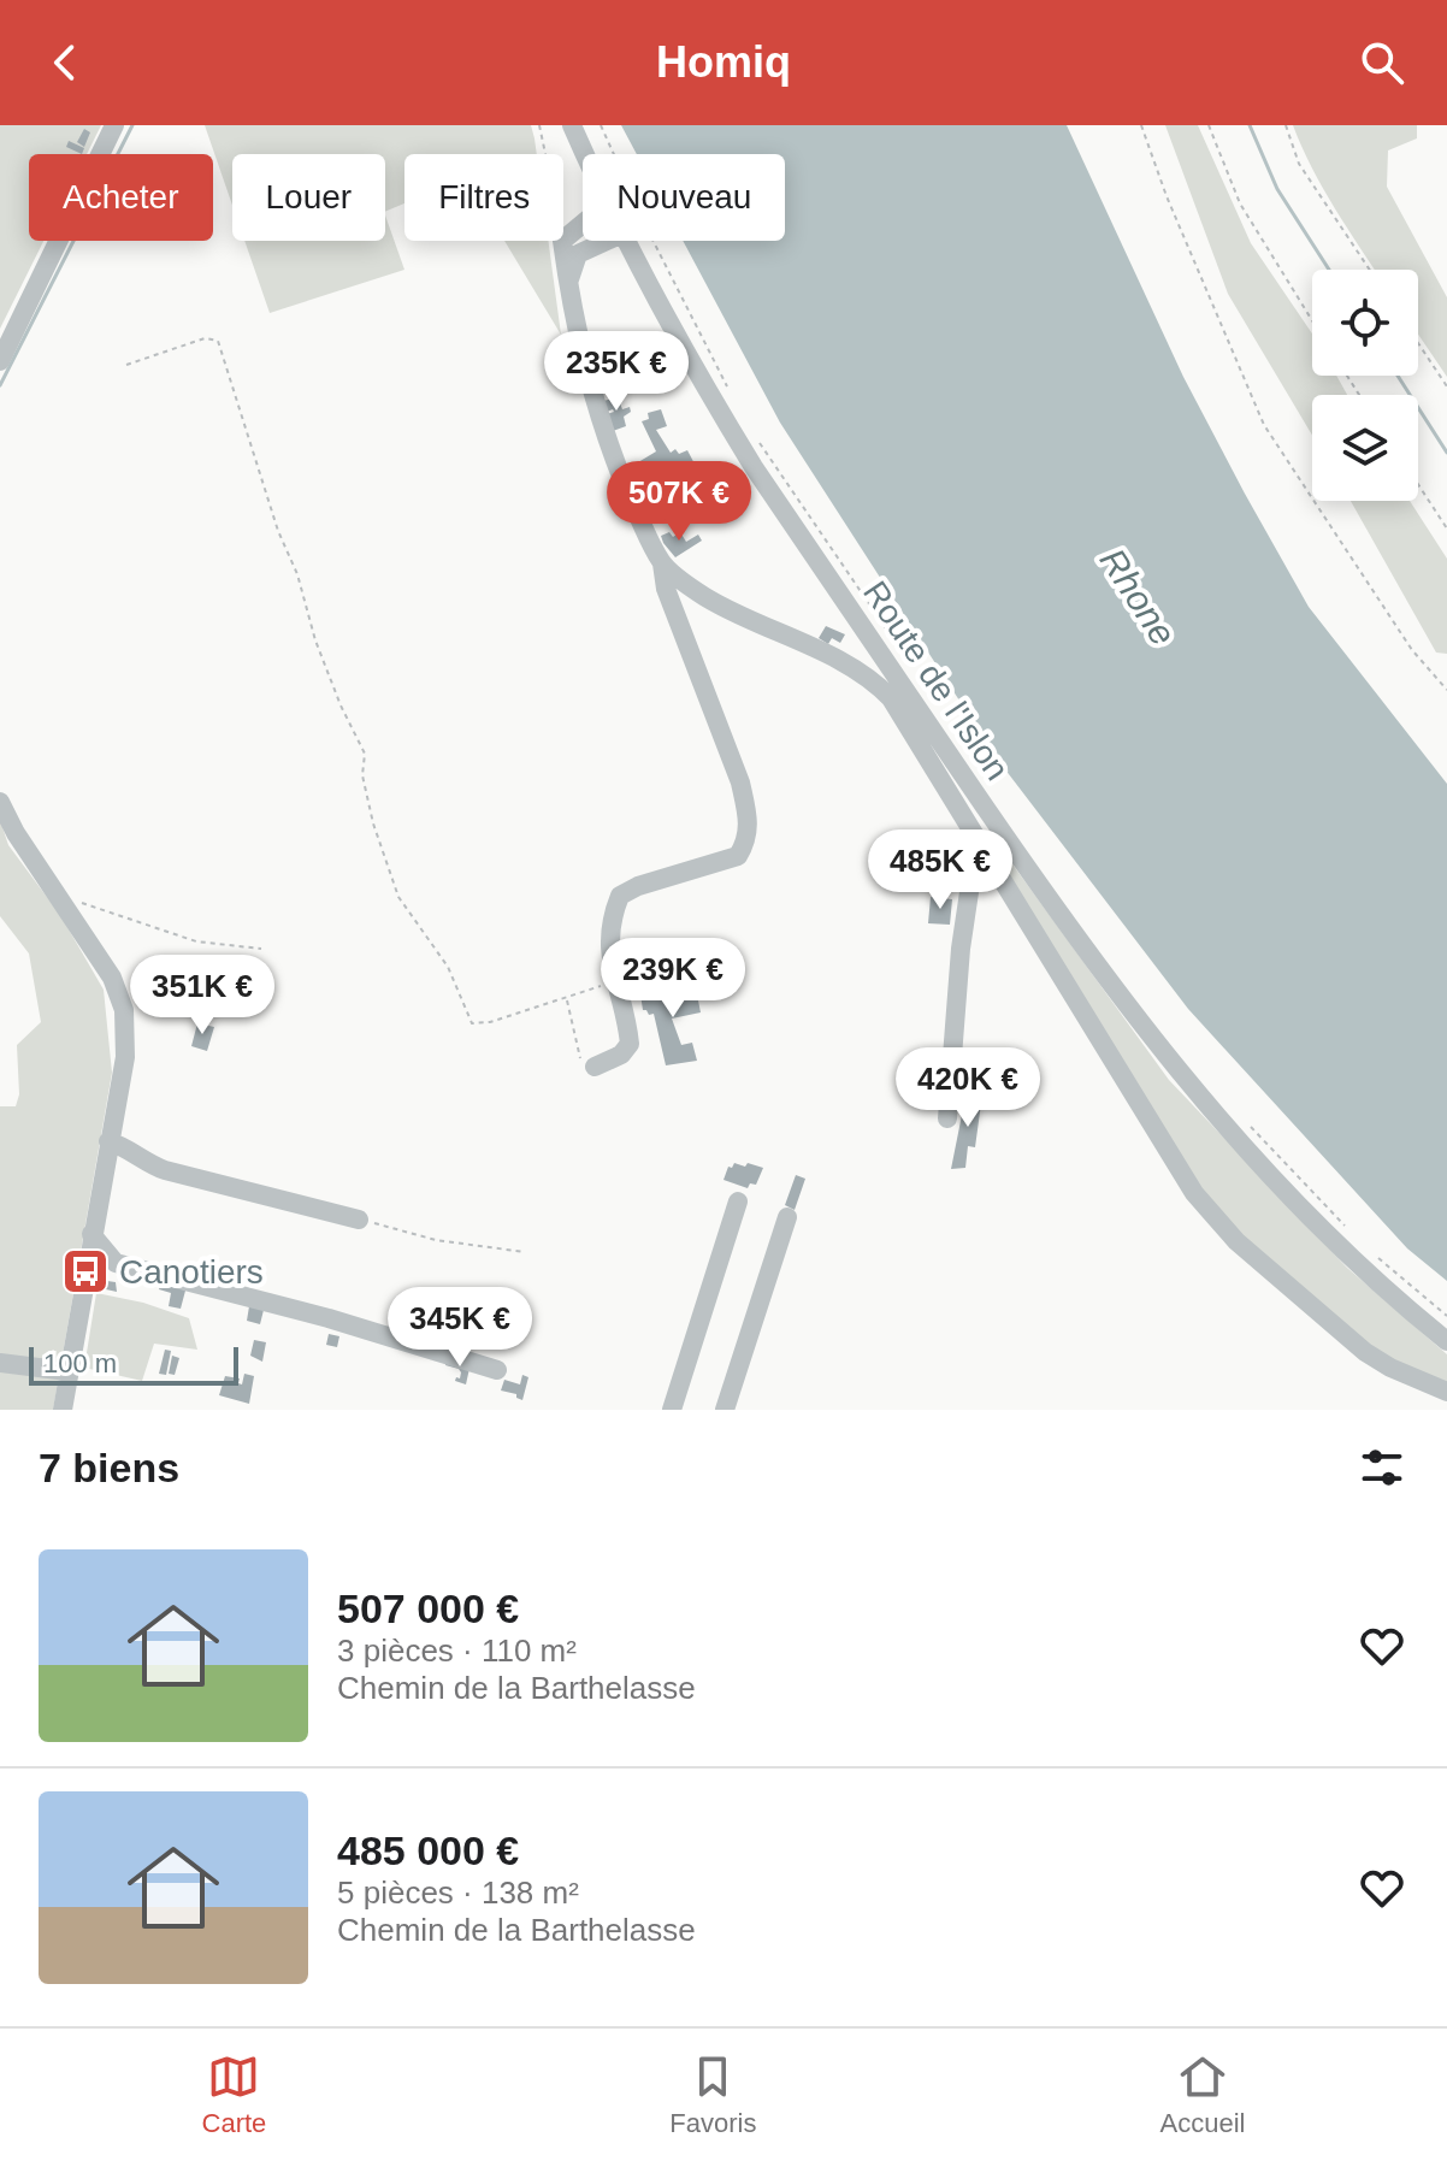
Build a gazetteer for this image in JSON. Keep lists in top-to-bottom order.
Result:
{
  "streets": {
    "street": ["Route de l'Islon"]
  },
  "water": ["Rhone"],
  "places": {
    "bus stop": ["Canotiers"]
  },
  "scale_bar": "100 m",
  "page": {
    "header": "Homiq",
    "chip": [
      "Acheter",
      "Louer",
      "Filtres",
      "Nouveau"
    ],
    "price": [
      "235K €",
      "507K €",
      "485K €",
      "239K €",
      "351K €",
      "420K €",
      "345K €"
    ],
    "scale": "100 m",
    "heading": "7 biens",
    "list": [
      {
        "name": "507 000 €",
        "note": "3 pièces · 110 m² · Chemin de la Barthelasse"
      },
      {
        "name": "485 000 €",
        "note": "5 pièces · 138 m² · Chemin de la Barthelasse"
      }
    ],
    "tabs": ["Carte", "Favoris", "Accueil"]
  }
}
